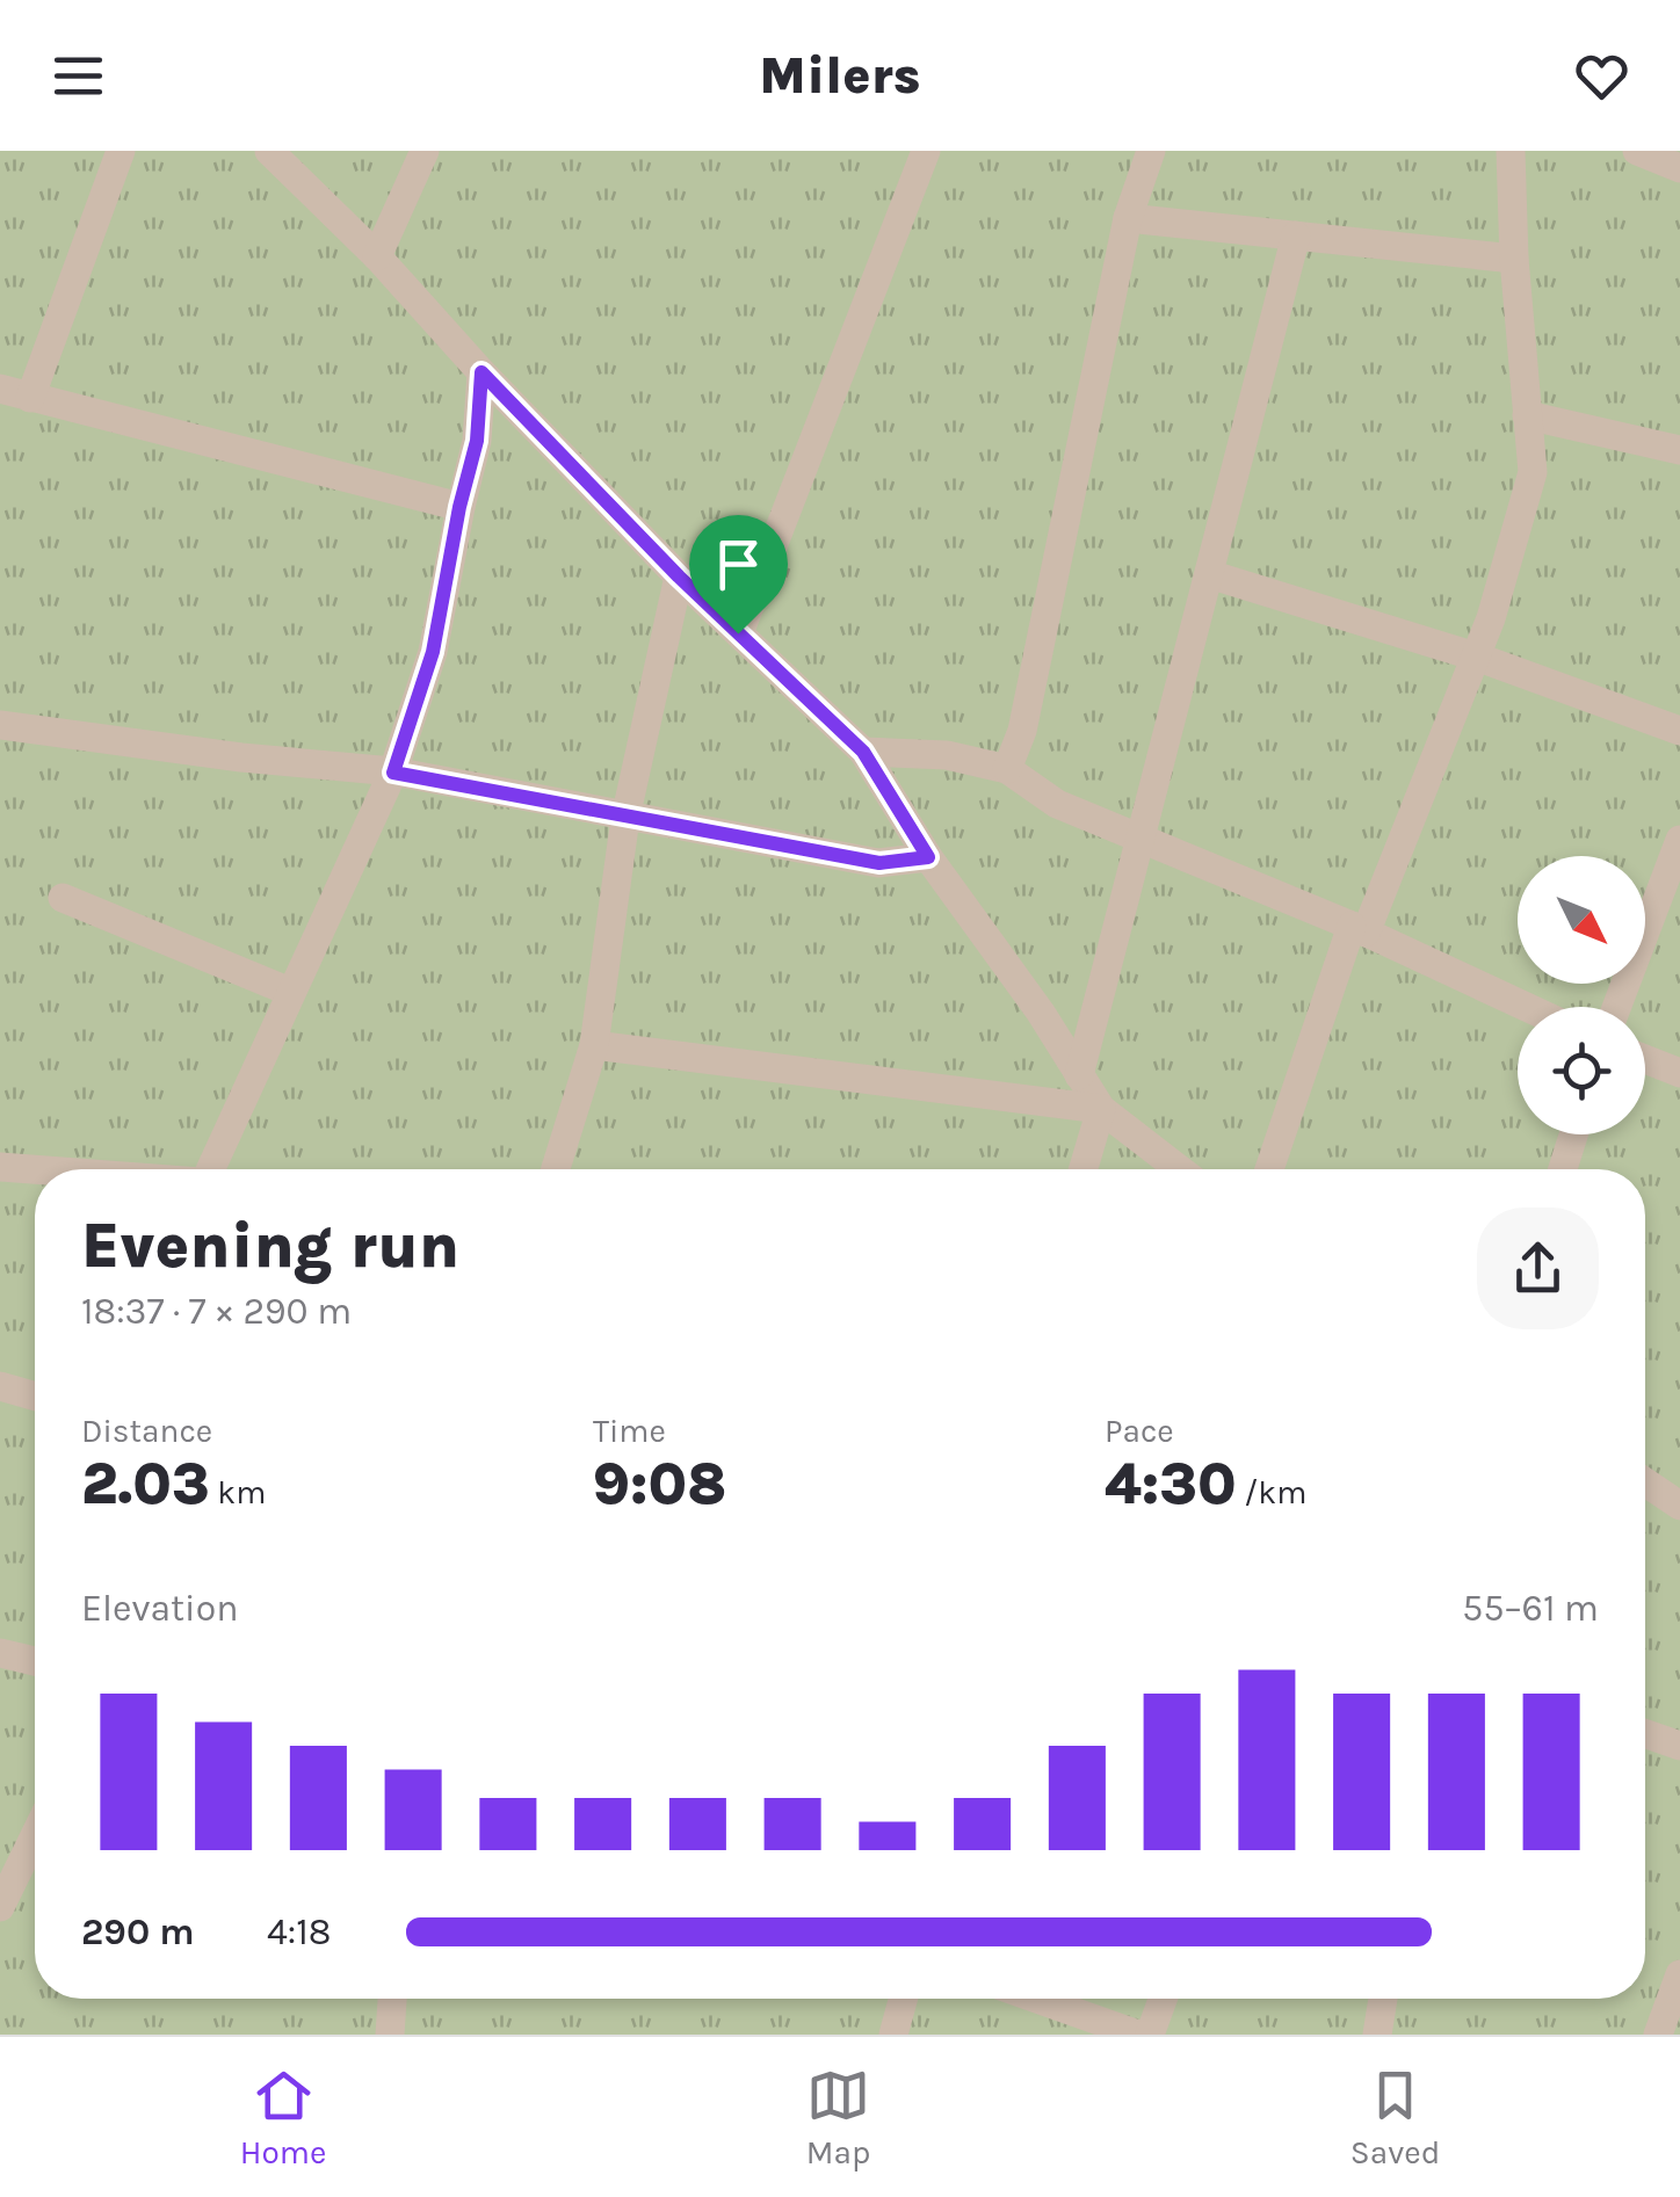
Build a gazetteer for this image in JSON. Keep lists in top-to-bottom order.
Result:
{
  "north": "bottom right",
  "page": {
    "header": "Milers",
    "heading": ["Evening run", "18:37 · 7 × 290 m"],
    "stats": [
      ["Distance", "2.03 km"],
      ["Time", "9:08"],
      ["Pace", "4:30 /km"]
    ],
    "chart": ["Elevation", "55–61 m"],
    "list": [
      {
        "name": "290 m",
        "note": "4:18"
      }
    ],
    "tabs": ["Home", "Map", "Saved"]
  }
}
